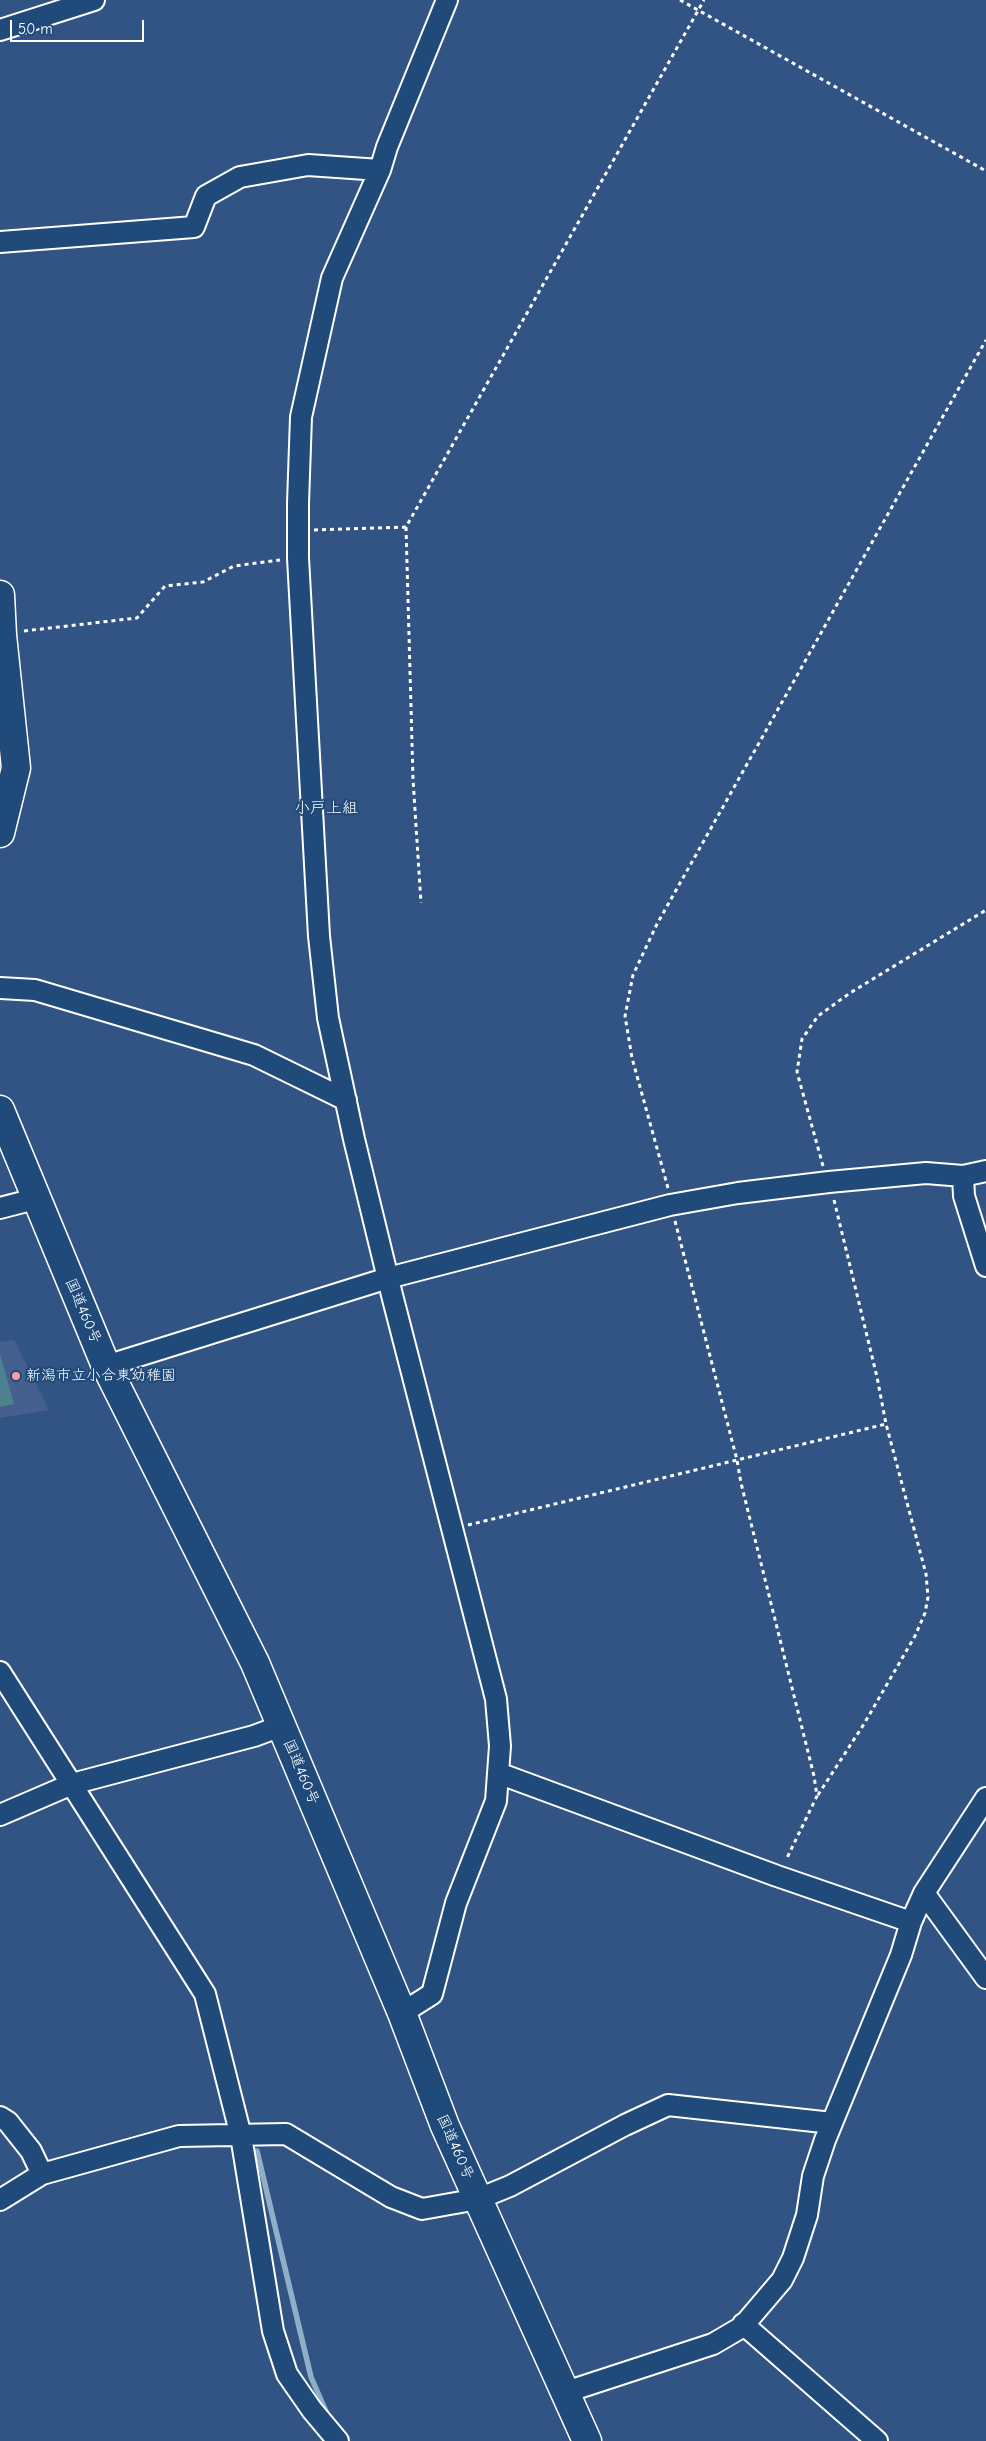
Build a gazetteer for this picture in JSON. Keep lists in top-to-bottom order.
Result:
{
  "streets": {
    "highway": ["国道460号"]
  },
  "districts": ["小戸上組"],
  "places": ["新潟市立小合東幼稚園"],
  "scale_bar": "50 m"
}
